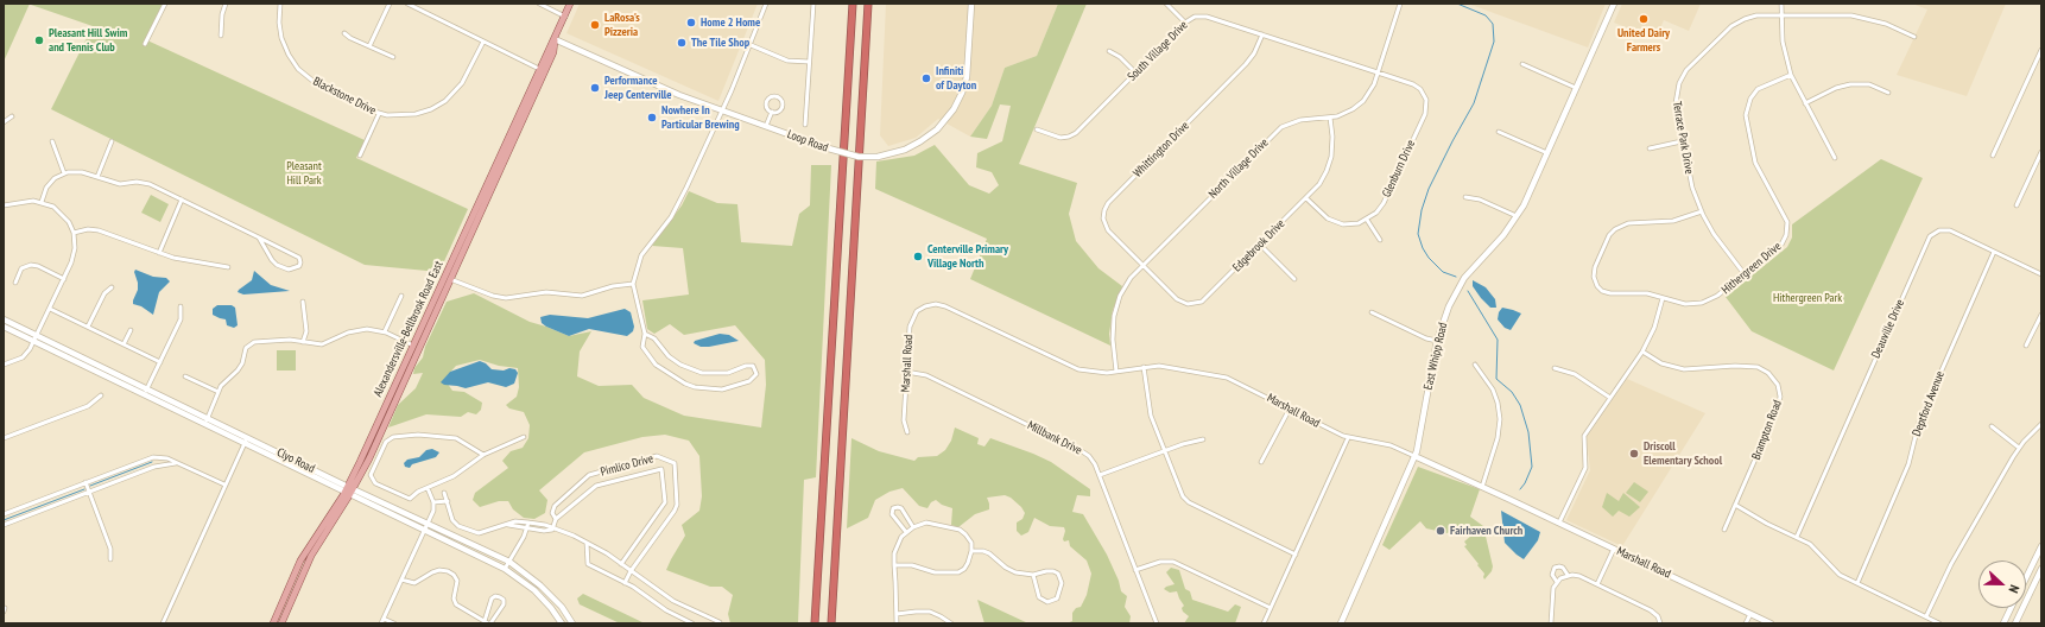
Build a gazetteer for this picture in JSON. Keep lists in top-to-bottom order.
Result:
{
  "streets": {
    "main road": ["Alexandersville-Bellbrook Road East"],
    "street": [
      "South Village Drive",
      "Blackstone Drive",
      "Terrace Park Drive",
      "Loop Road",
      "Whittington Drive",
      "North Village Drive",
      "Glenburn Drive",
      "Edgebrook Drive",
      "Hithergreen Drive",
      "Deauville Drive",
      "East Whipp Road",
      "Marshall Road",
      "Deptford Avenue",
      "Brampton Road",
      "Millbank Drive",
      "Clyo Road",
      "Pimlico Drive"
    ]
  },
  "crossings": [
    ["South Village Drive", "Whittington Drive"],
    ["South Village Drive", "North Village Drive"],
    ["South Village Drive", "Glenburn Drive"],
    ["Terrace Park Drive", "Hithergreen Drive"],
    ["Loop Road", "Alexandersville-Bellbrook Road East"],
    ["Whittington Drive", "North Village Drive"],
    ["Whittington Drive", "Edgebrook Drive"],
    ["North Village Drive", "Glenburn Drive"],
    ["North Village Drive", "Edgebrook Drive"],
    ["North Village Drive", "Marshall Road"],
    ["Alexandersville-Bellbrook Road East", "Clyo Road"],
    ["Deauville Drive", "Deptford Avenue"],
    ["East Whipp Road", "Marshall Road"],
    ["Marshall Road", "Millbank Drive"]
  ],
  "parks": ["Pleasant Hill Park", "Hithergreen Park"],
  "places": [
    "United Dairy Farmers",
    "Home 2 Home",
    "LaRosa's Pizzeria",
    "Pleasant Hill Swim and Tennis Club",
    "The Tile Shop",
    "Infiniti of Dayton",
    "Performance Jeep Centerville",
    "Nowhere In Particular Brewing",
    "Centerville Primary Village North",
    "Driscoll Elementary School",
    "Fairhaven Church"
  ],
  "north": "right"
}
